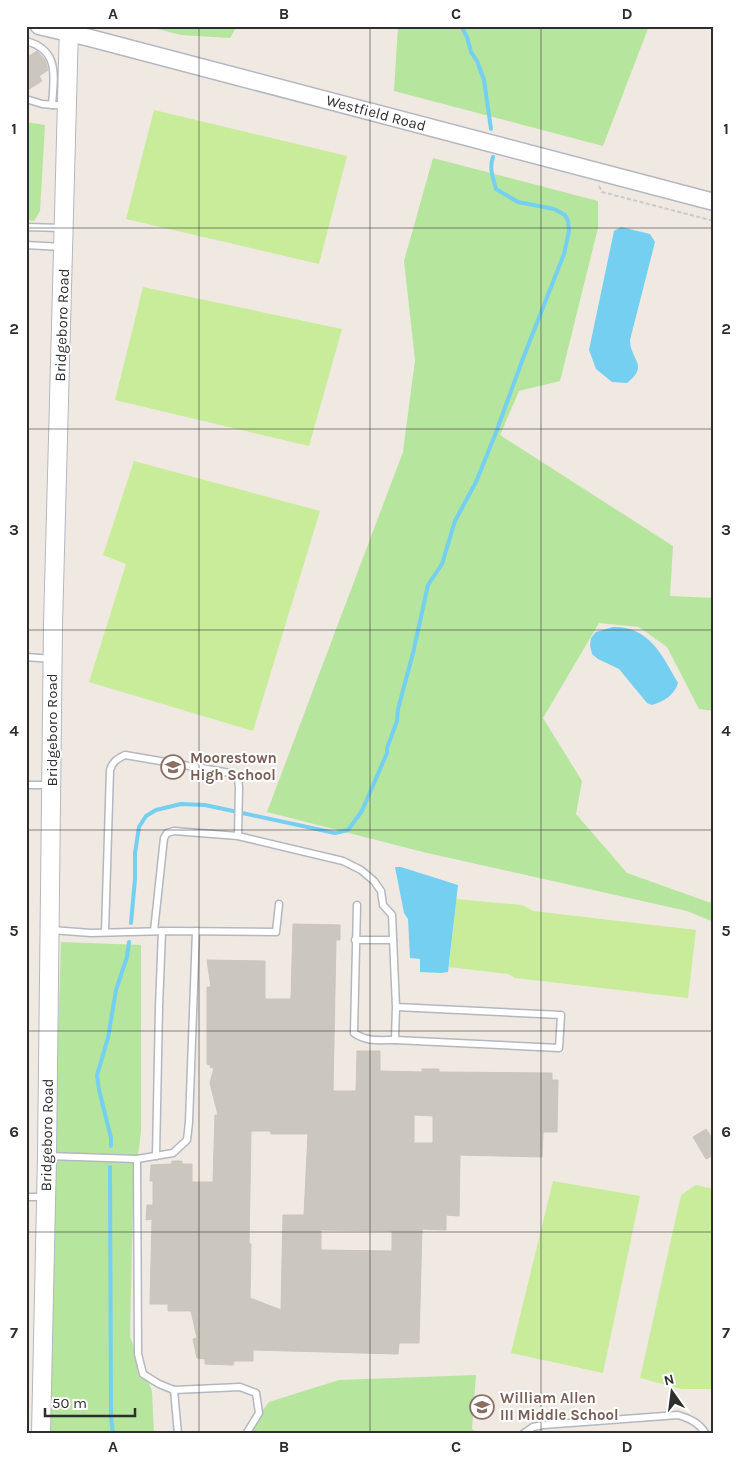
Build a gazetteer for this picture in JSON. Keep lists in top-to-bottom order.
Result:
{
  "streets": {
    "main road": ["Bridgeboro Road"],
    "street": ["Westfield Road"]
  },
  "crossings": [
    ["Westfield Road", "Bridgeboro Road"]
  ],
  "places": {
    "school or university": ["Moorestown High School", "William Allen III Middle School"]
  },
  "scale_bar": "50 m",
  "north": "top",
  "grid": {
    "columns": [
      "A",
      "B",
      "C",
      "D"
    ],
    "rows": [
      "1",
      "2",
      "3",
      "4",
      "5",
      "6",
      "7"
    ]
  }
}
